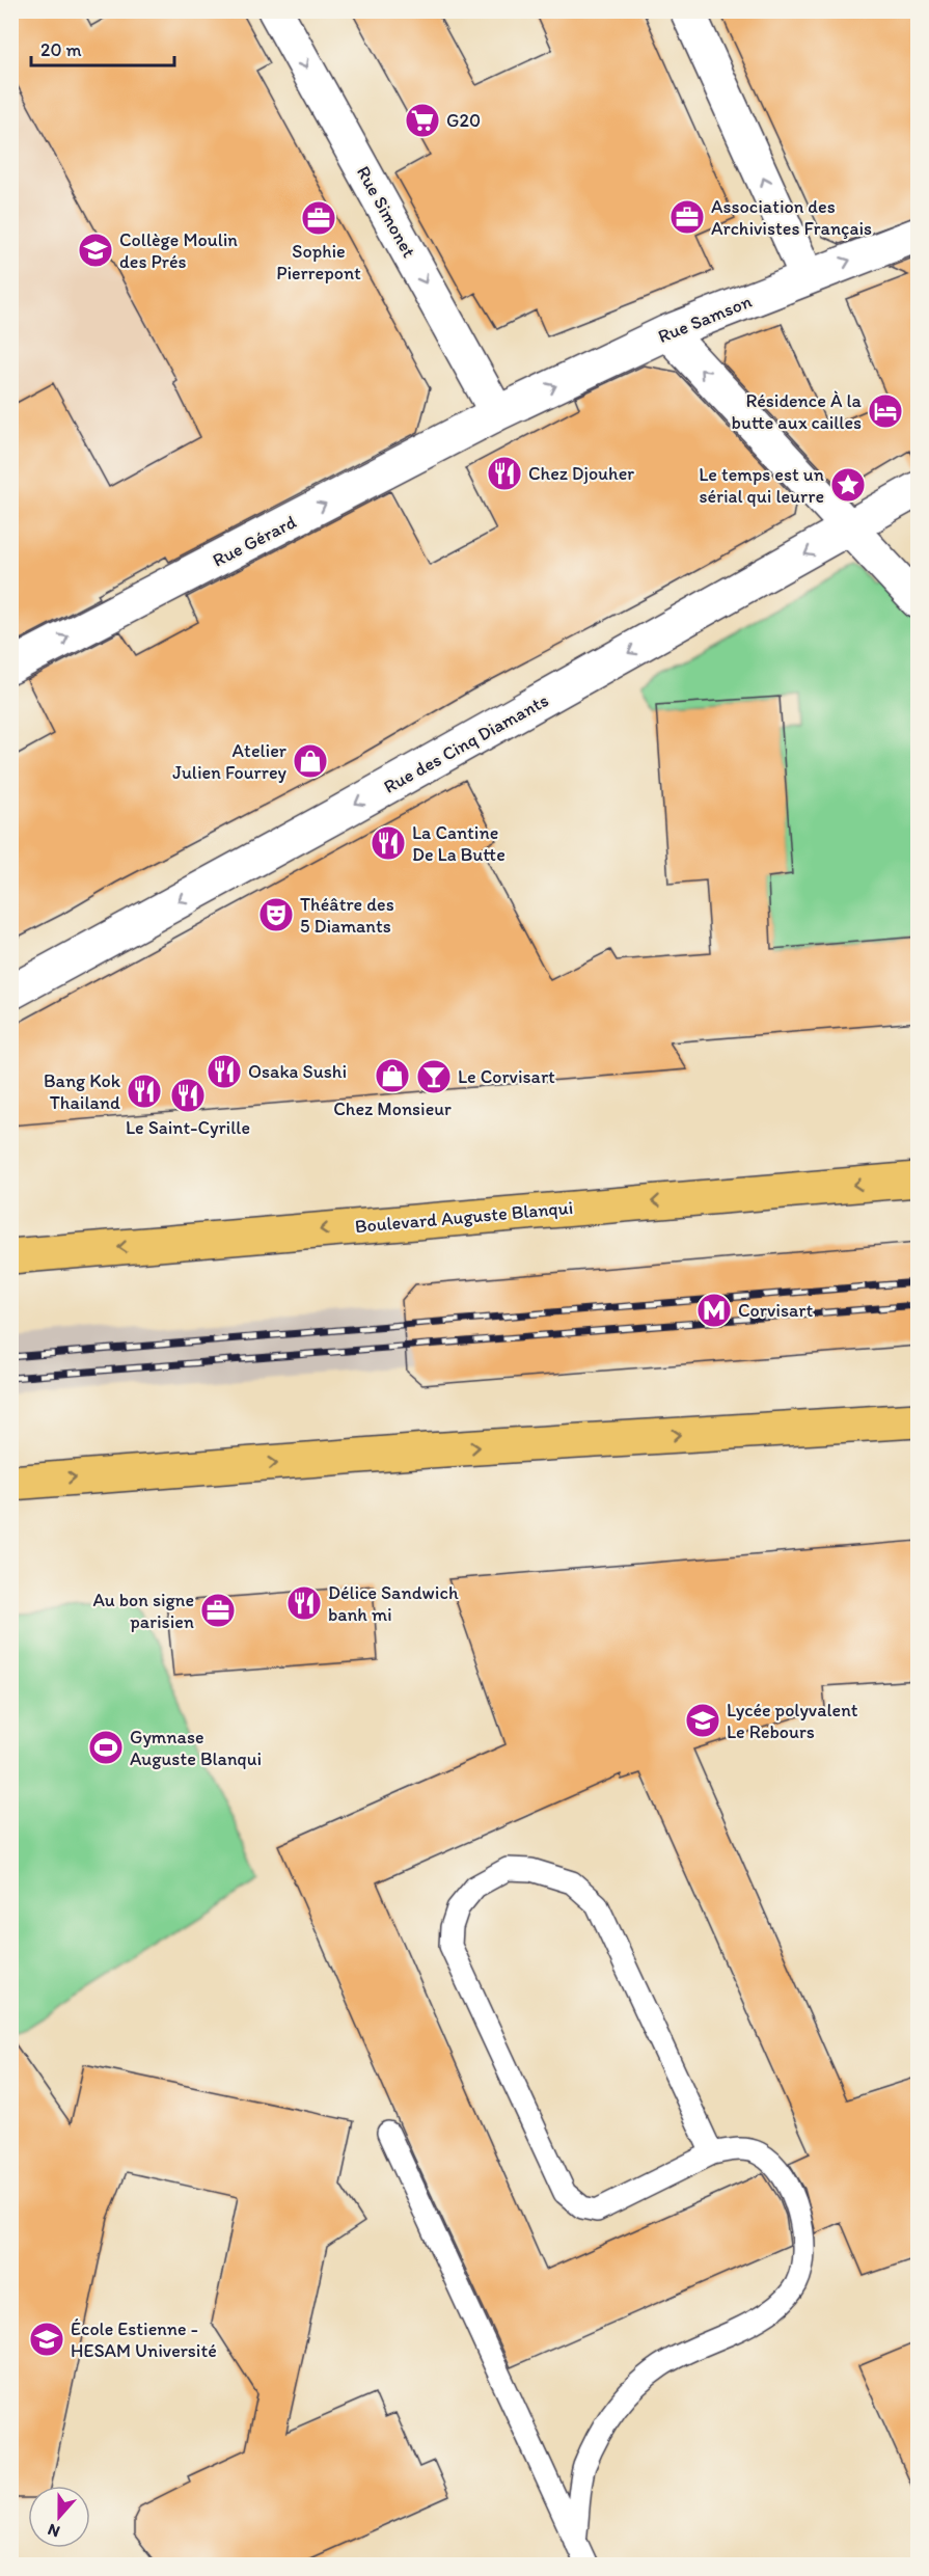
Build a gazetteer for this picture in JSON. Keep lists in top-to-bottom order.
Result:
{
  "streets": {
    "main road": ["Boulevard Auguste Blanqui"],
    "street": [
      "Rue Simonet",
      "Rue Samson",
      "Rue Gérard",
      "Rue des Cinq Diamants"
    ]
  },
  "crossings": [
    ["Rue Simonet", "Rue Samson"],
    ["Rue Simonet", "Rue Gérard"],
    ["Rue Samson", "Rue Gérard"]
  ],
  "one_way": [
    "Rue Simonet",
    "Rue Samson",
    "Rue Gérard",
    "Rue des Cinq Diamants"
  ],
  "places": {
    "supermarket": ["G20"],
    "office": ["Association des Archivistes Français", "Sophie Pierrepont", "Au bon signe parisien"],
    "school or university": ["Collège Moulin des Prés", "Lycée polyvalent Le Rebours", "École Estienne - HESAM Université"],
    "hotel": ["Résidence À la butte aux cailles"],
    "restaurant": [
      "Chez Djouher",
      "La Cantine De La Butte",
      "Osaka Sushi",
      "Bang Kok Thailand",
      "Le Saint-Cyrille",
      "Délice Sandwich banh mi"
    ],
    "place": ["Le temps est un sérial qui leurre"],
    "shop": ["Atelier Julien Fourrey", "Chez Monsieur"],
    "theatre": ["Théâtre des 5 Diamants"],
    "bar": ["Le Corvisart"],
    "metro station": ["Corvisart"],
    "sports": ["Gymnase Auguste Blanqui"]
  },
  "scale_bar": "20 m",
  "north": "bottom"
}
